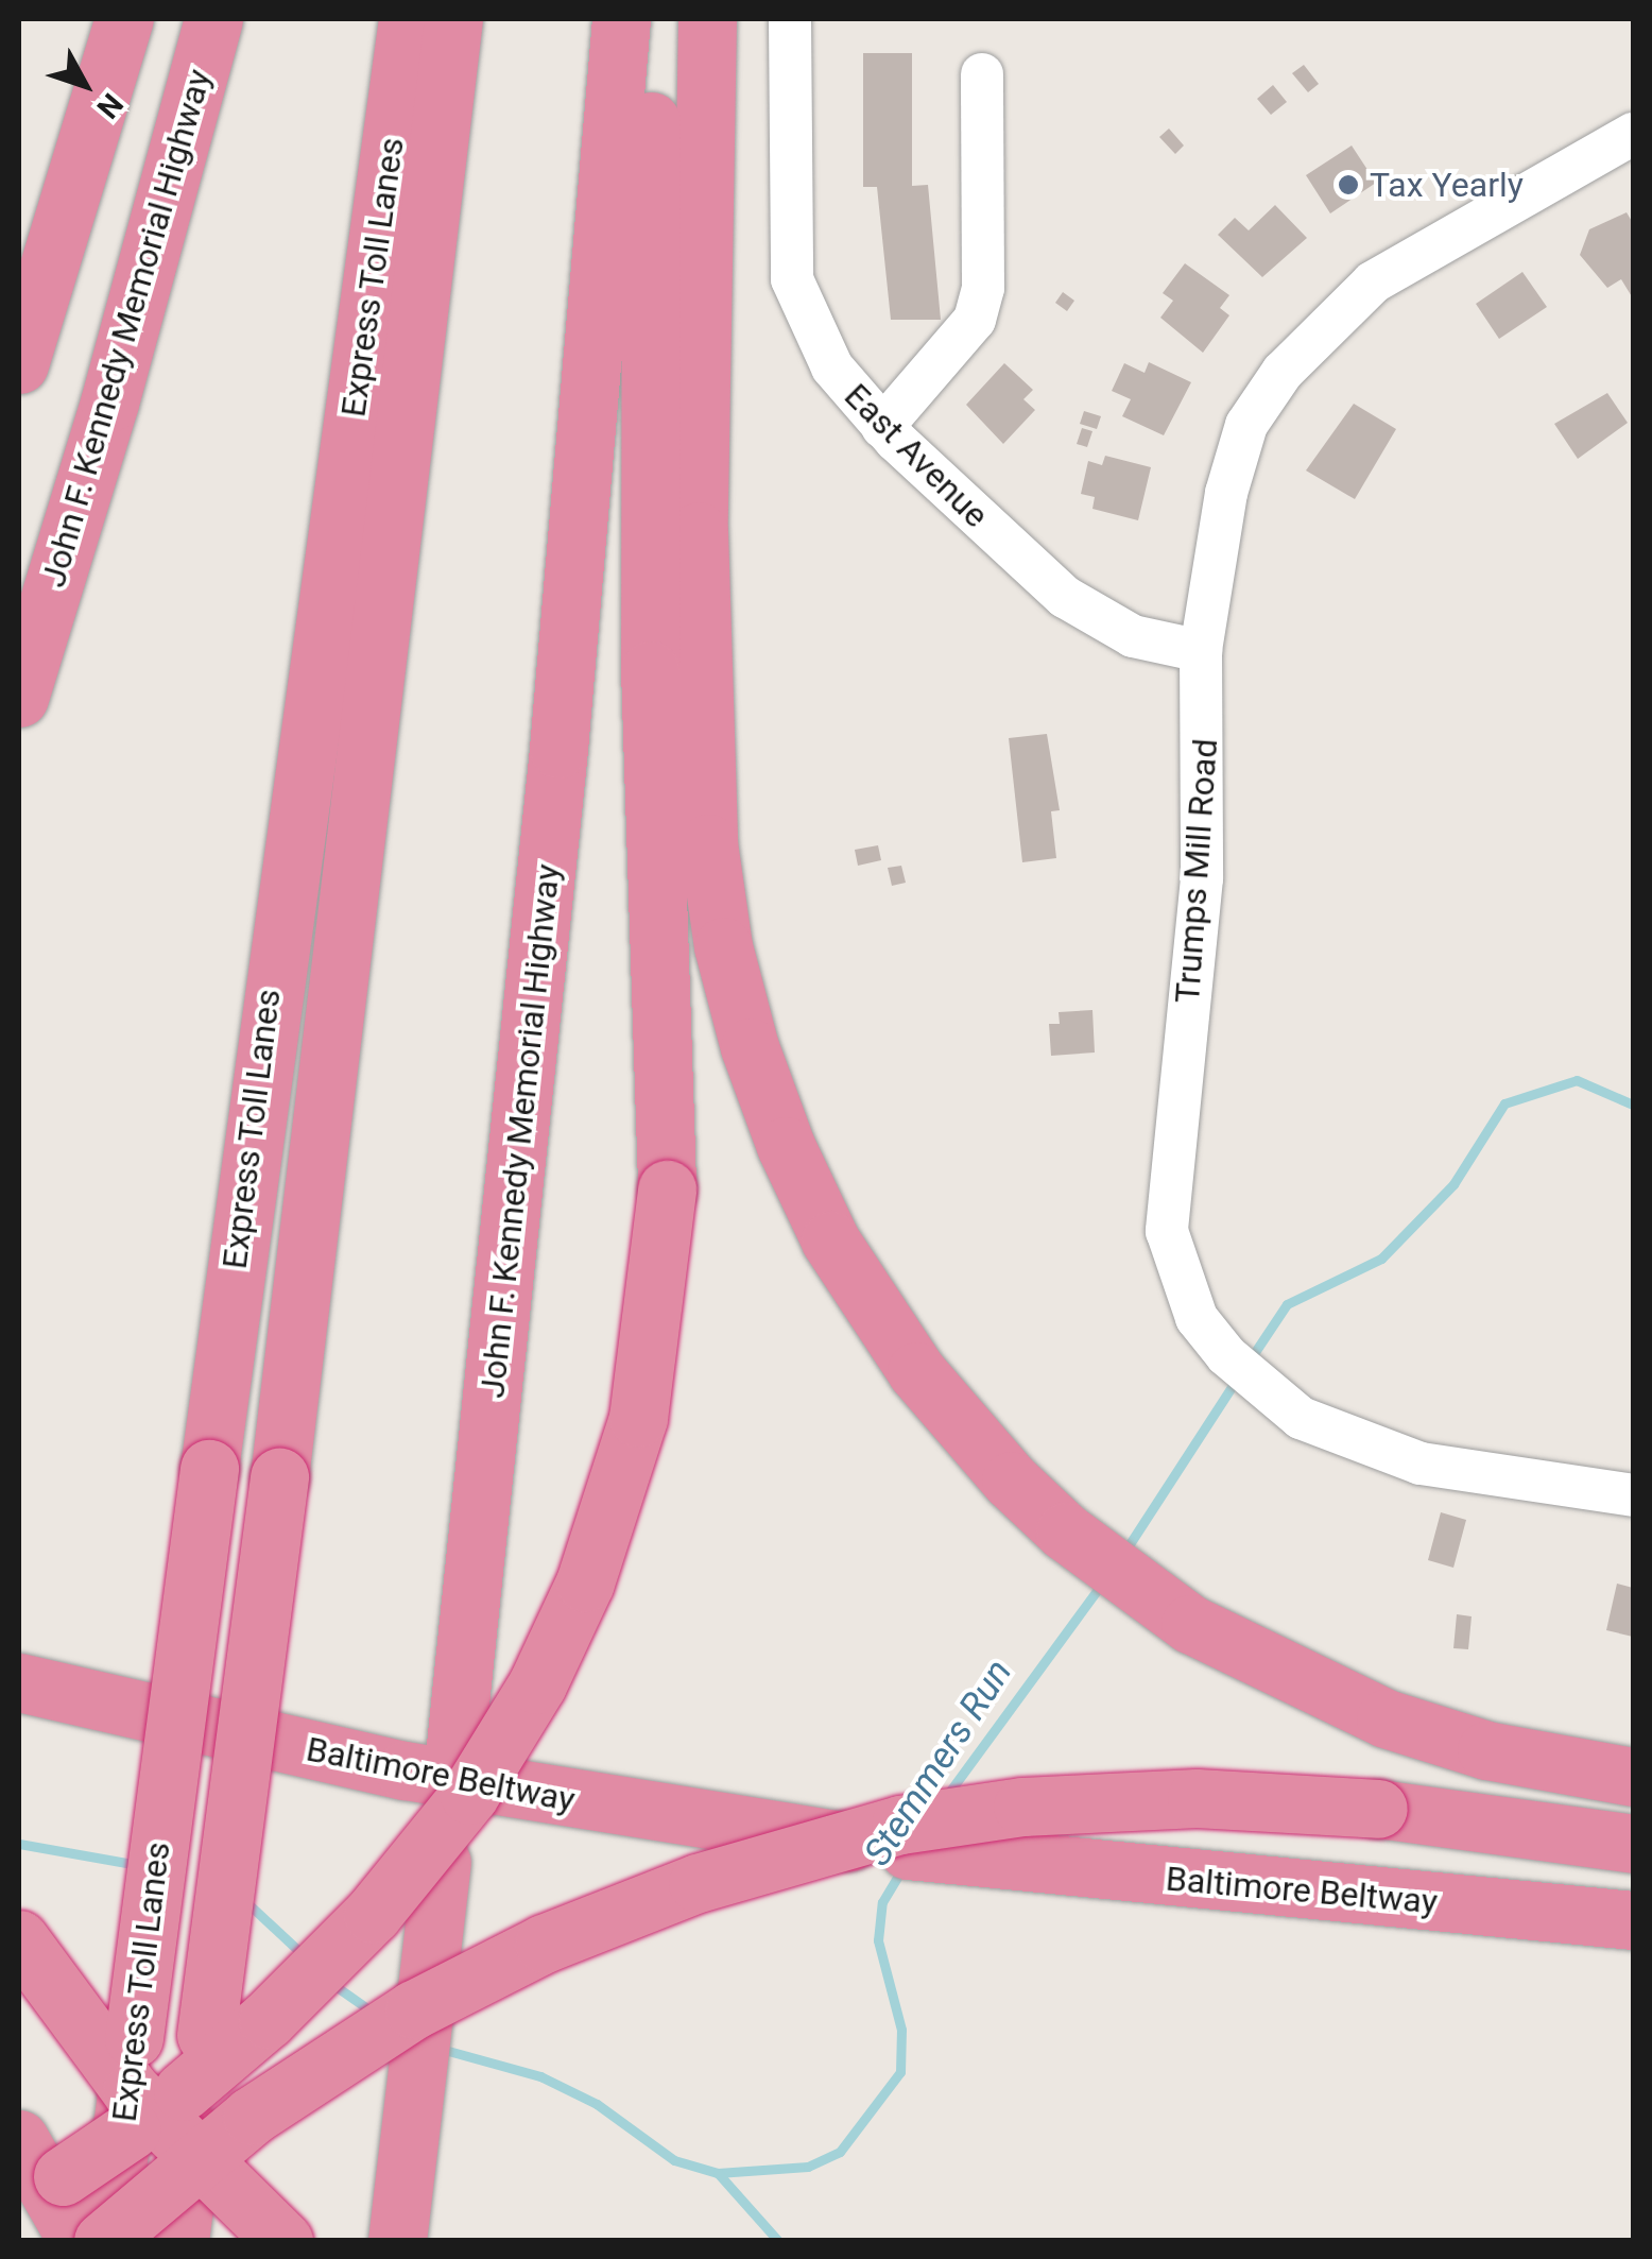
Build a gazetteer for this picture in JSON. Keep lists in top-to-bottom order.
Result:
{
  "streets": {
    "highway": ["Express Toll Lanes", "John F. Kennedy Memorial Highway", "Baltimore Beltway"],
    "street": ["East Avenue", "Trumps Mill Road"]
  },
  "crossings": [
    ["East Avenue", "Trumps Mill Road"]
  ],
  "water": ["Stemmers Run"],
  "places": ["Tax Yearly"],
  "north": "bottom right"
}
